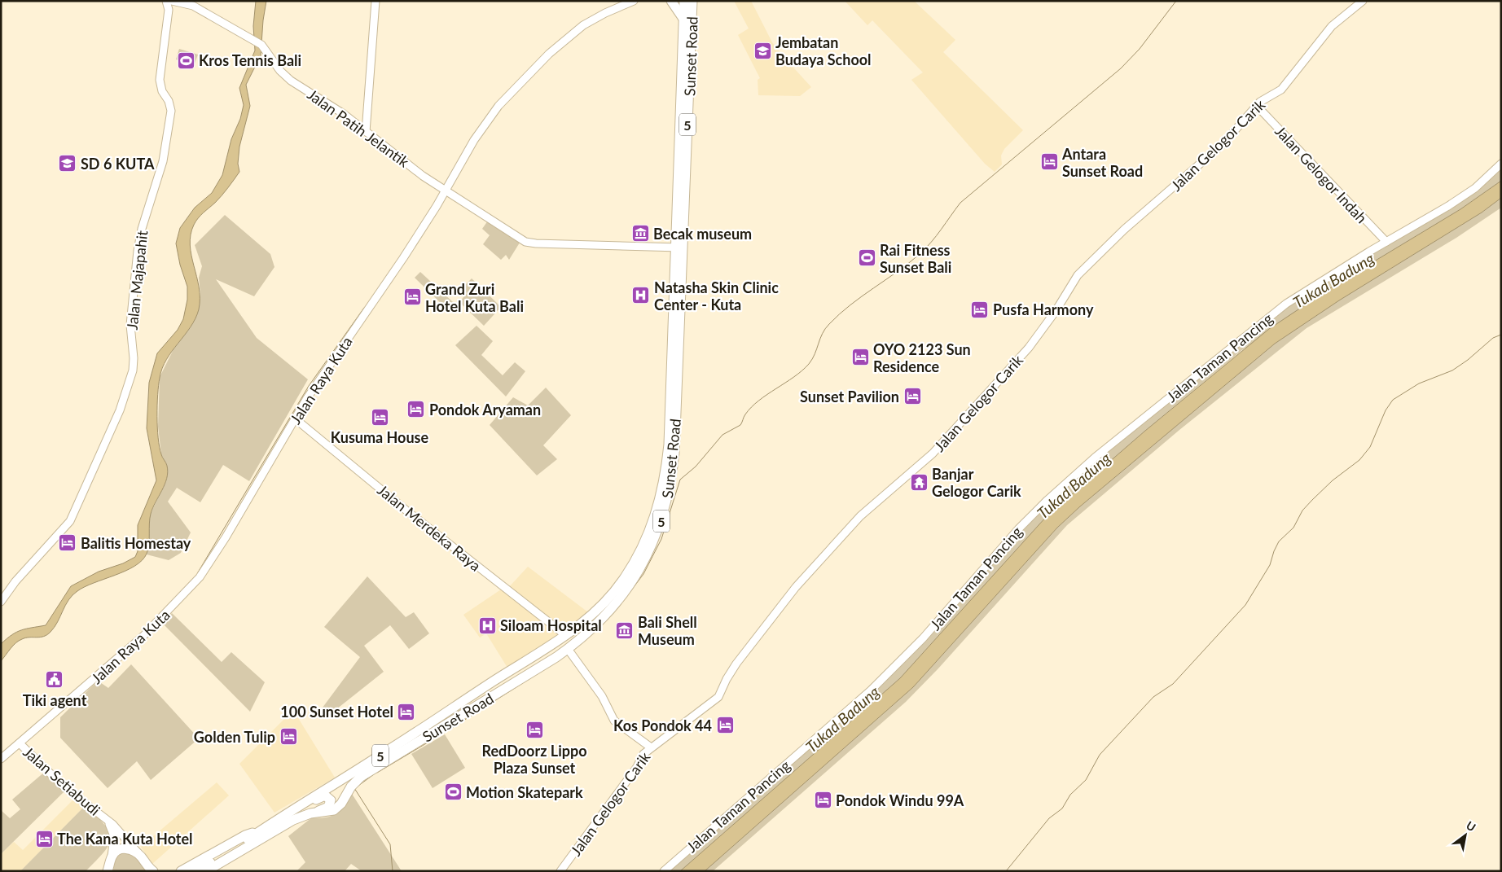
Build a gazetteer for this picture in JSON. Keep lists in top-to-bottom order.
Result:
{
  "streets": {
    "highway": ["Sunset Road", "5"],
    "street": [
      "Jalan Patih Jelantik",
      "Jalan Gelogor Carik",
      "Jalan Gelogor Indah",
      "Jalan Majapahit",
      "Jalan Taman Pancing",
      "Jalan Raya Kuta",
      "Jalan Merdeka Raya",
      "Jalan Setiabudi"
    ]
  },
  "crossings": [
    ["Sunset Road", "Jalan Patih Jelantik"],
    ["Sunset Road", "Jalan Merdeka Raya"],
    ["Jalan Patih Jelantik", "Jalan Raya Kuta"],
    ["Jalan Gelogor Carik", "Jalan Gelogor Indah"],
    ["Jalan Gelogor Indah", "Jalan Taman Pancing"],
    ["Jalan Raya Kuta", "Jalan Merdeka Raya"],
    ["Jalan Raya Kuta", "Jalan Setiabudi"]
  ],
  "water": ["Tukad Badung"],
  "places": {
    "school or university": ["Jembatan Budaya School", "SD 6 KUTA"],
    "sports": ["Kros Tennis Bali", "Rai Fitness Sunset Bali", "Motion Skatepark"],
    "hotel": [
      "Antara Sunset Road",
      "Grand Zuri Hotel Kuta Bali",
      "Pusfa Harmony",
      "OYO 2123 Sun Residence",
      "Sunset Pavilion",
      "Pondok Aryaman",
      "Kusuma House",
      "Balitis Homestay",
      "100 Sunset Hotel",
      "Kos Pondok 44",
      "RedDoorz Lippo Plaza Sunset",
      "Golden Tulip",
      "Pondok Windu 99A",
      "The Kana Kuta Hotel"
    ],
    "museum": ["Becak museum", "Bali Shell Museum"],
    "hospital": ["Natasha Skin Clinic Center - Kuta", "Siloam Hospital"],
    "temple": ["Banjar Gelogor Carik"],
    "public building": ["Tiki agent"]
  },
  "north": "top right"
}
